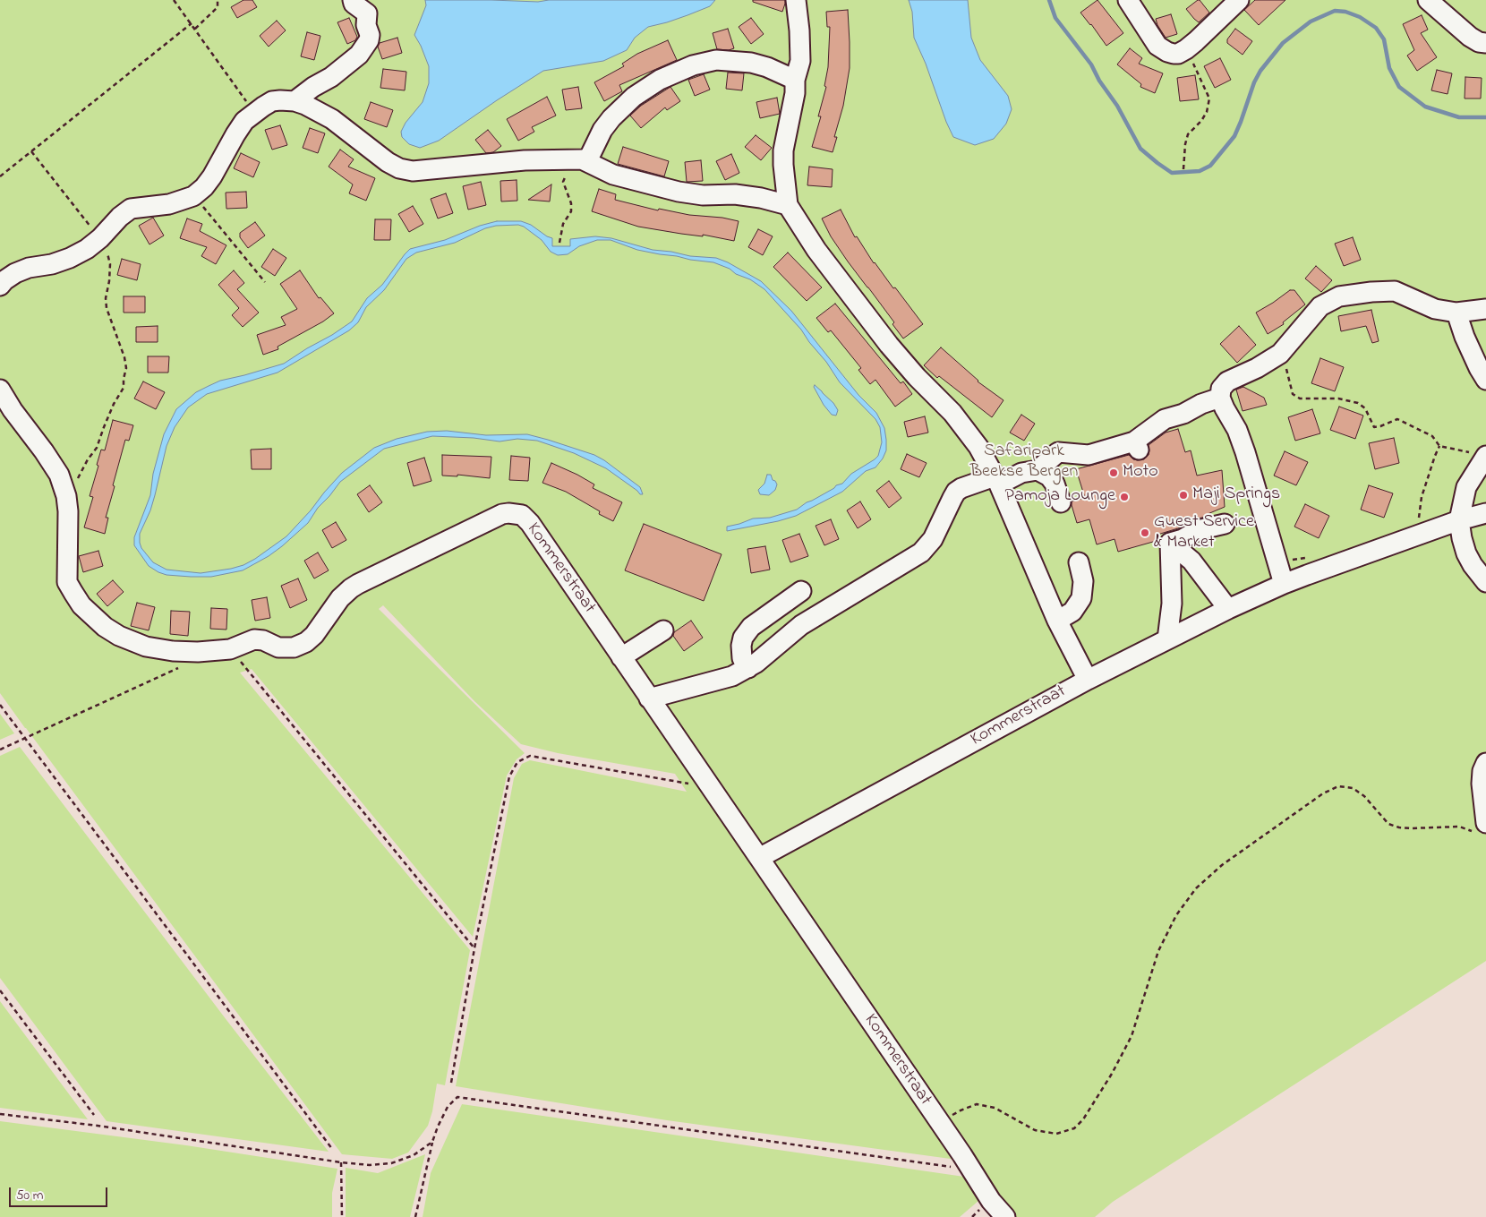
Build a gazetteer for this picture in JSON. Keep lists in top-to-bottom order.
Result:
{
  "streets": {
    "street": ["Kommerstraat"]
  },
  "parks": ["Safaripark Beekse Bergen"],
  "places": [
    "Moto",
    "Maji Springs",
    "Pamoja Lounge",
    "Guest Service & Market"
  ],
  "scale_bar": "50 m"
}
